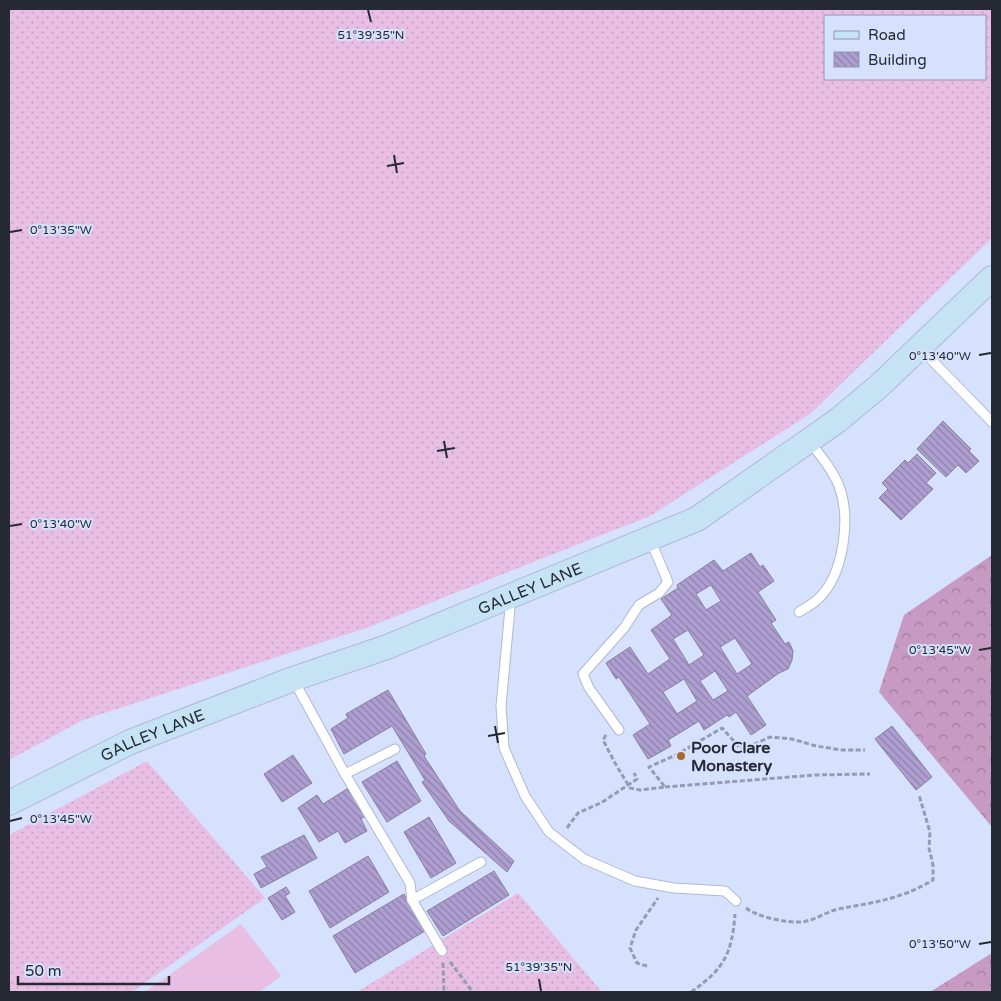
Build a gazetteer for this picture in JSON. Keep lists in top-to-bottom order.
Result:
{
  "streets": {
    "street": ["GALLEY LANE"]
  },
  "places": ["Poor Clare Monastery"],
  "legend": ["Road", "Building"],
  "scale_bar": "50 m",
  "coordinates": [
    "51°39'35\"N",
    "0°13'35\"W",
    "0°13'40\"W",
    "0°13'45\"W",
    "0°13'50\"W"
  ]
}
